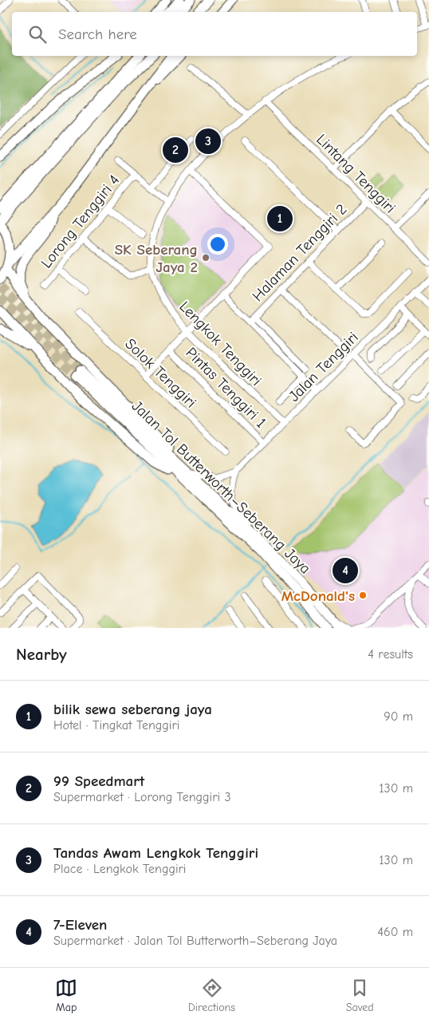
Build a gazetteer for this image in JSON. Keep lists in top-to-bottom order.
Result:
{
  "streets": {
    "highway": ["Jalan Tol Butterworth–Seberang Jaya"],
    "street": [
      "Lintang Tenggiri",
      "Lorong Tenggiri 4",
      "Halaman Tenggiri 2",
      "Lengkok Tenggiri",
      "Jalan Tenggiri",
      "Solok Tenggiri",
      "Pintas Tenggiri 1"
    ]
  },
  "crossings": [
    ["Lintang Tenggiri", "Halaman Tenggiri 2"],
    ["Lintang Tenggiri", "Lengkok Tenggiri"],
    ["Lengkok Tenggiri", "Jalan Tenggiri"],
    ["Jalan Tenggiri", "Pintas Tenggiri 1"]
  ],
  "places": ["SK Seberang Jaya 2", "McDonald's"],
  "page": {
    "search": "Search here",
    "pins": [
      "3",
      "2",
      "1",
      "4"
    ],
    "heading": ["Nearby", "4 results"],
    "list": [
      {
        "mark": "1",
        "name": "bilik sewa seberang jaya",
        "note": "Hotel · Tingkat Tenggiri",
        "value": "90 m"
      },
      {
        "mark": "2",
        "name": "99 Speedmart",
        "note": "Supermarket · Lorong Tenggiri 3",
        "value": "130 m"
      },
      {
        "mark": "3",
        "name": "Tandas Awam Lengkok Tenggiri",
        "note": "Place · Lengkok Tenggiri",
        "value": "130 m"
      },
      {
        "mark": "4",
        "name": "7-Eleven",
        "note": "Supermarket · Jalan Tol Butterworth–Seberang Jaya",
        "value": "460 m"
      }
    ],
    "nav": ["Map", "Directions", "Saved"]
  }
}
